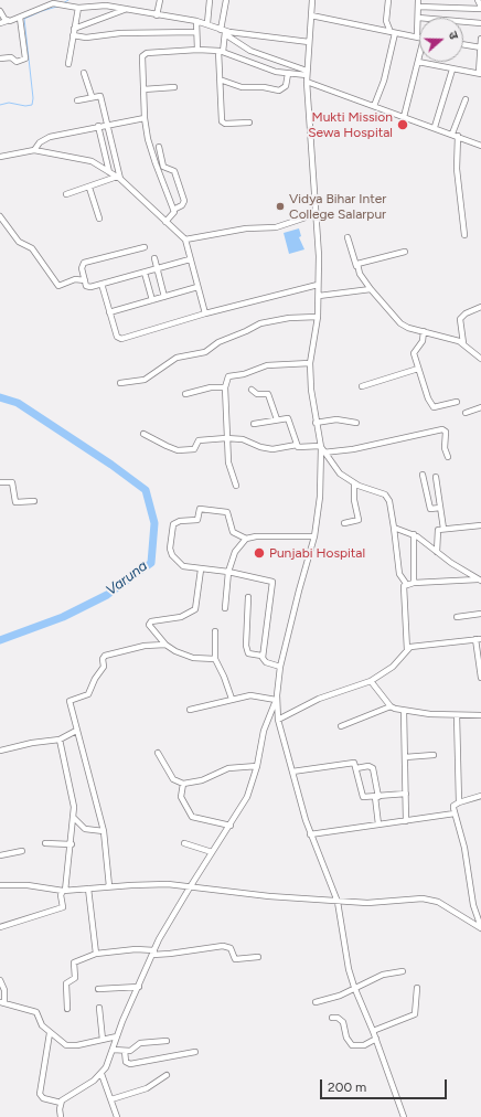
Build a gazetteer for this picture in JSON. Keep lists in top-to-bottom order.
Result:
{
  "water": ["Varuna"],
  "places": ["Mukti Mission Sewa Hospital", "Vidya Bihar Inter College Salarpur", "Punjabi Hospital"],
  "scale_bar": "200 m",
  "north": "right"
}
